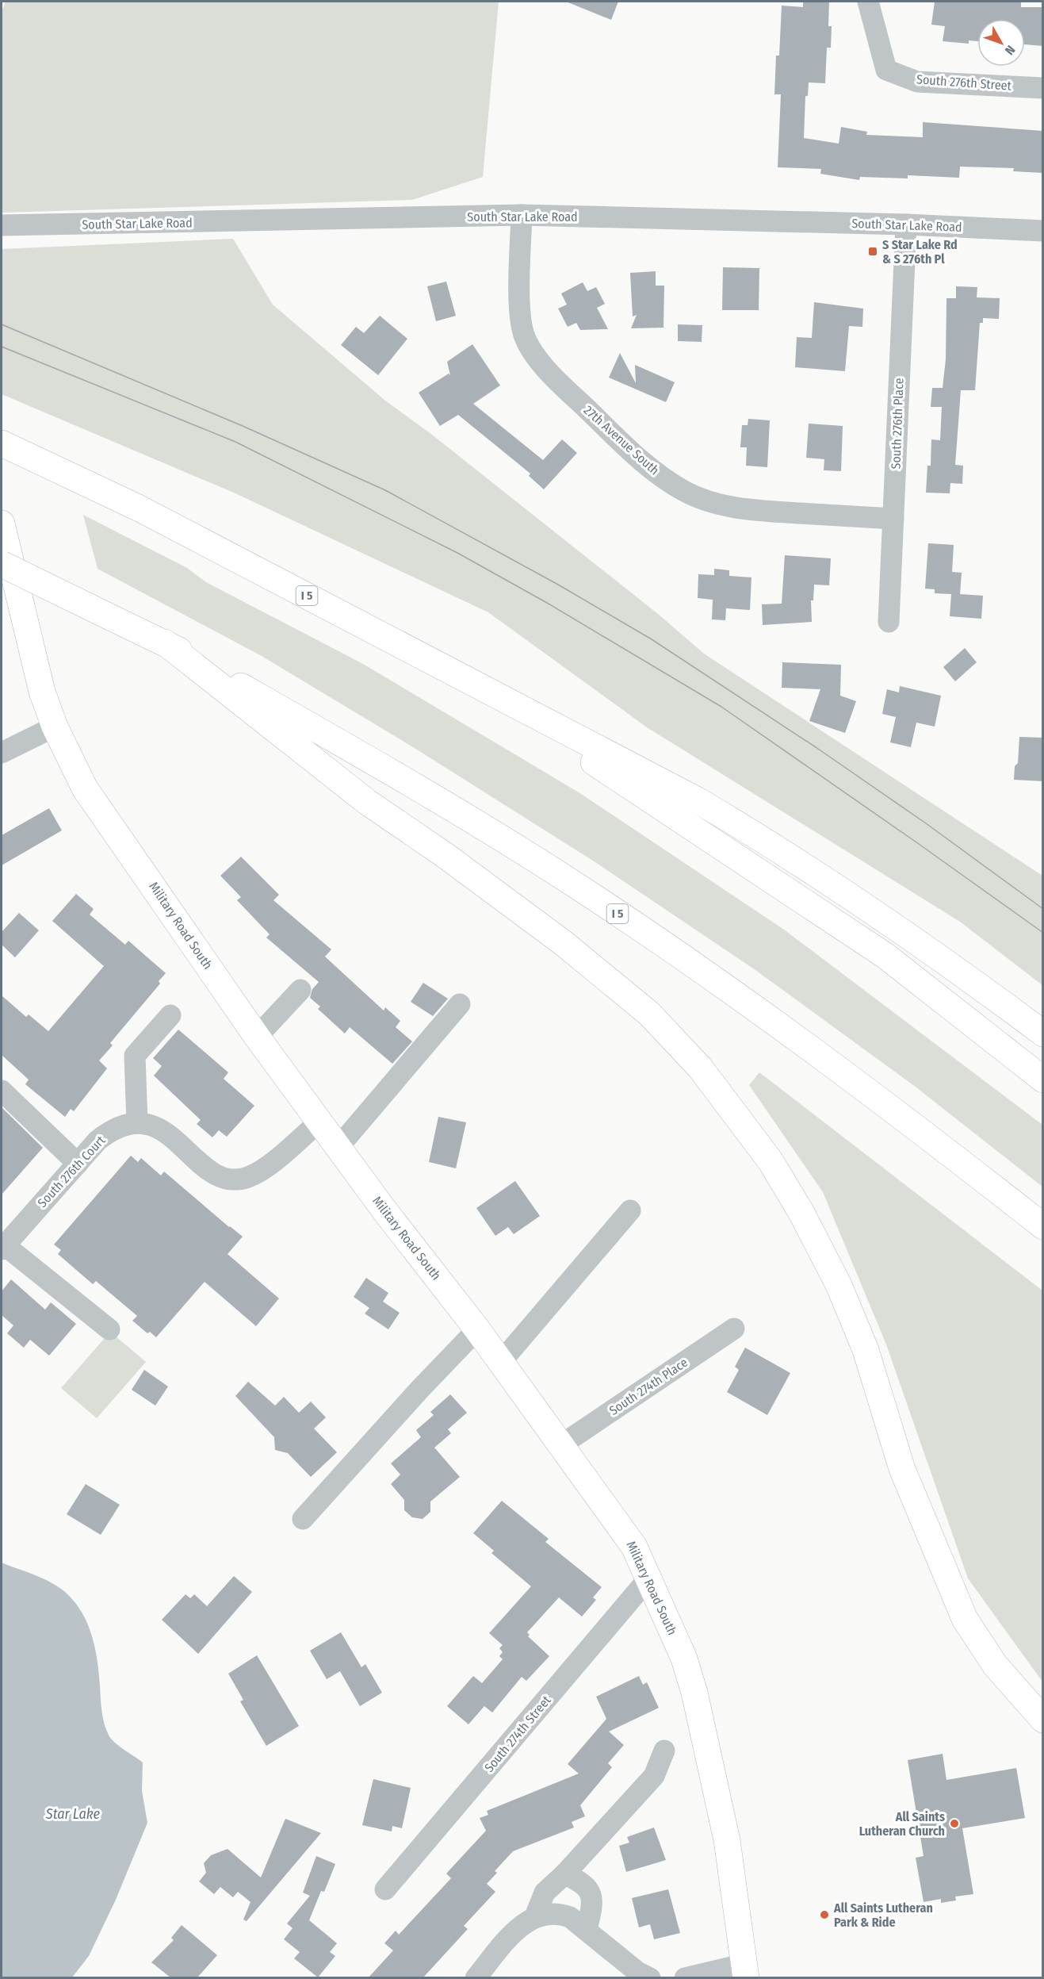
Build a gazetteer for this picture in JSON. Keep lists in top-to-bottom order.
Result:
{
  "streets": {
    "main road": ["I 5", "Military Road South"],
    "street": [
      "South 276th Street",
      "South Star Lake Road",
      "South 276th Place",
      "27th Avenue South",
      "South 276th Court",
      "South 274th Place",
      "South 274th Street"
    ]
  },
  "crossings": [
    ["South Star Lake Road", "South 276th Place"],
    ["South Star Lake Road", "27th Avenue South"],
    ["South 276th Place", "27th Avenue South"],
    ["Military Road South", "South 276th Court"],
    ["Military Road South", "South 274th Place"],
    ["Military Road South", "South 274th Street"]
  ],
  "water": ["Star Lake"],
  "places": {
    "transit": ["S Star Lake Rd & S 276th Pl"],
    "other": ["All Saints Lutheran Church", "All Saints Lutheran Park & Ride"]
  },
  "north": "bottom right"
}
